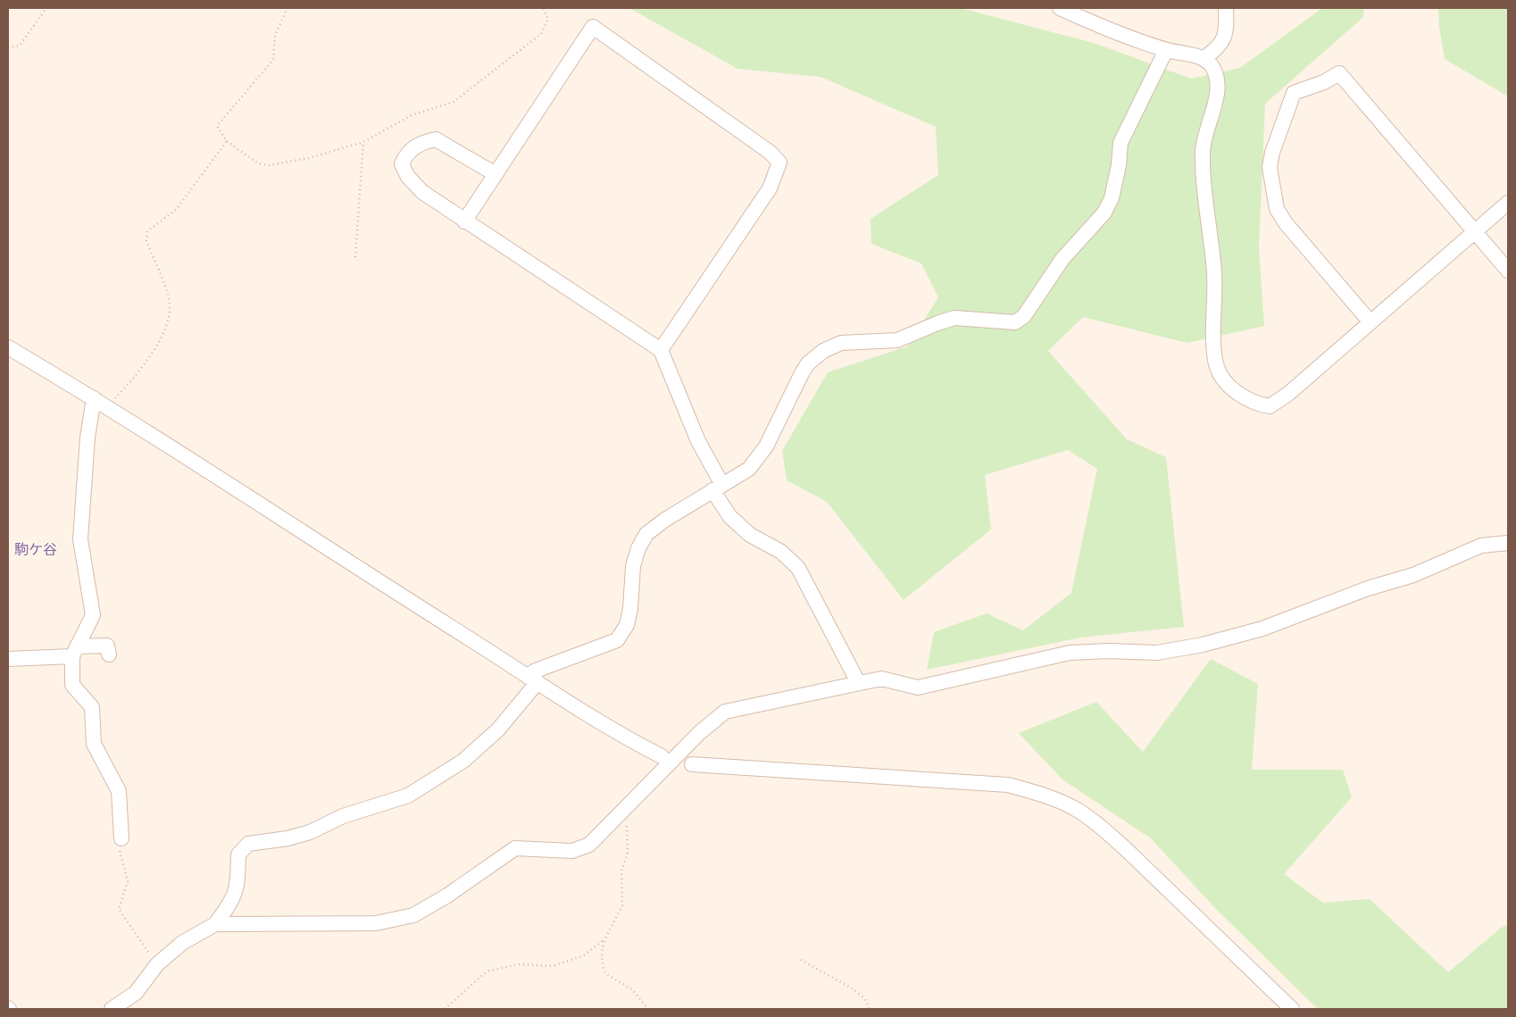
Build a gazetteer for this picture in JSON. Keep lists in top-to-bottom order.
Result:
{
  "districts": ["駒ケ谷"]
}
